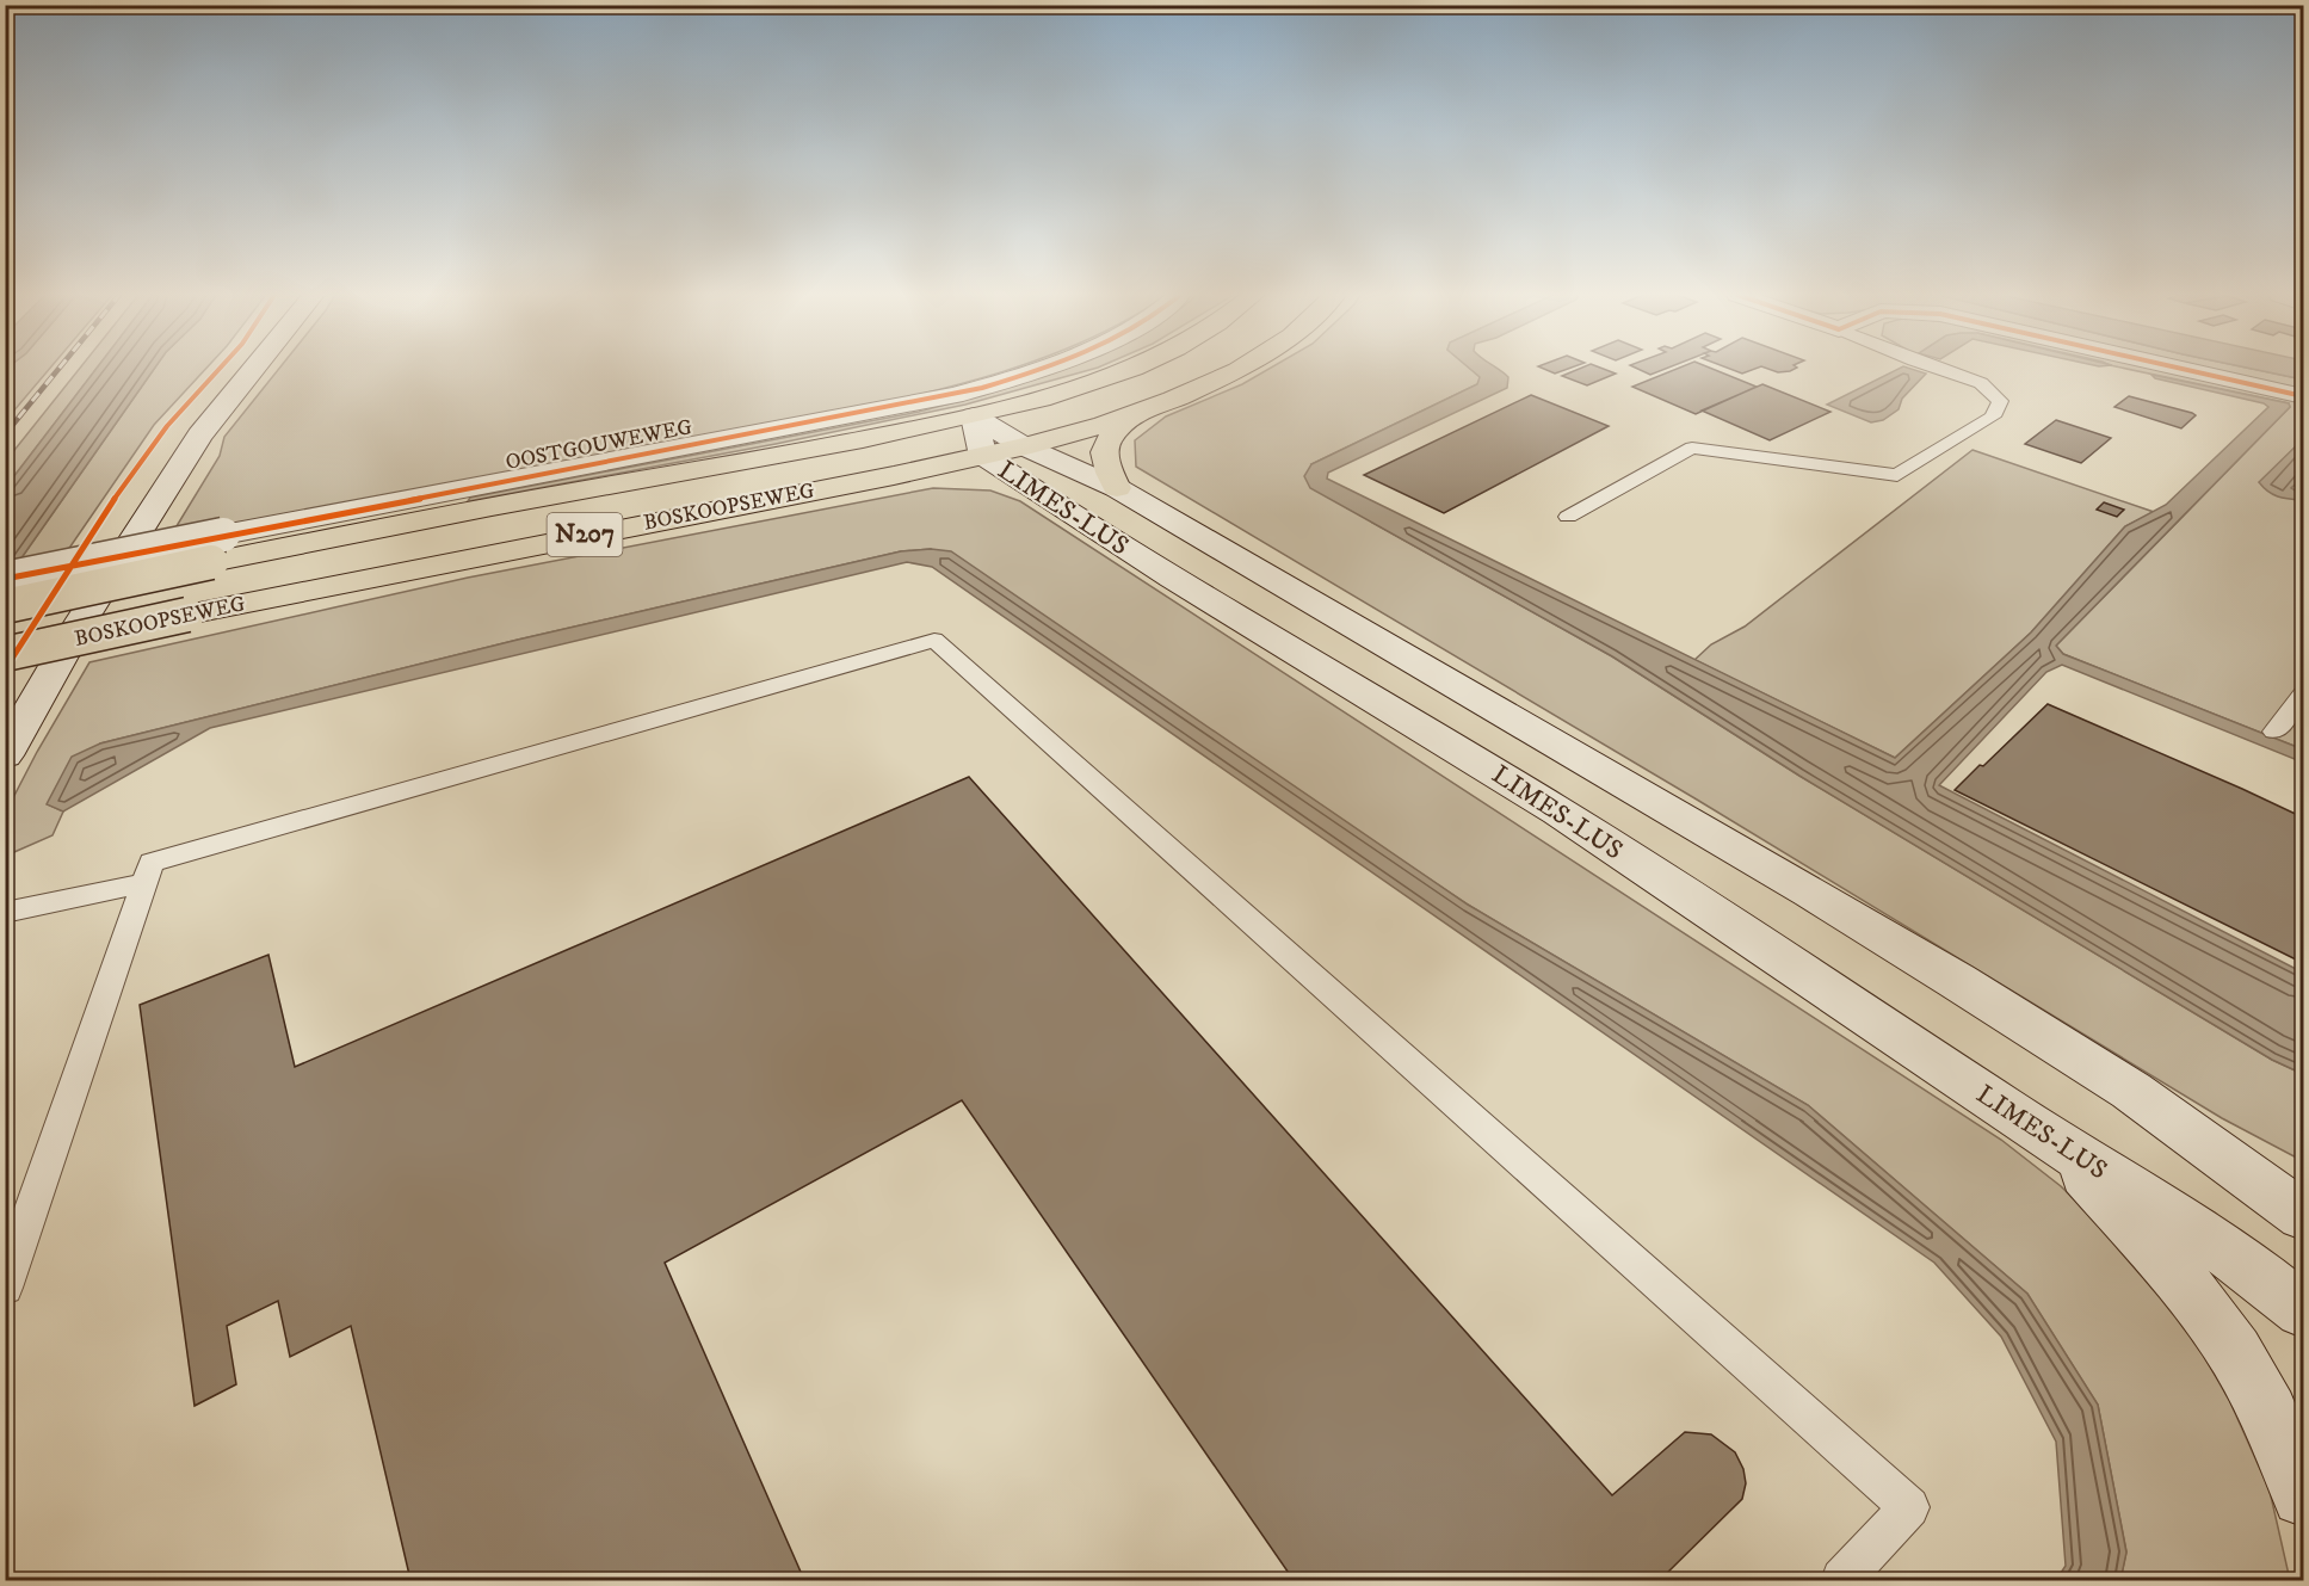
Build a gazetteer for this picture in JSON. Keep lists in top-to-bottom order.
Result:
{
  "streets": {
    "main road": [
      "OOSTGOUWEWEG",
      "BOSKOOPSEWEG",
      "LIMES-LUS",
      "N207"
    ]
  },
  "crossings": [
    ["OOSTGOUWEWEG", "BOSKOOPSEWEG"],
    ["BOSKOOPSEWEG", "LIMES-LUS"]
  ]
}
